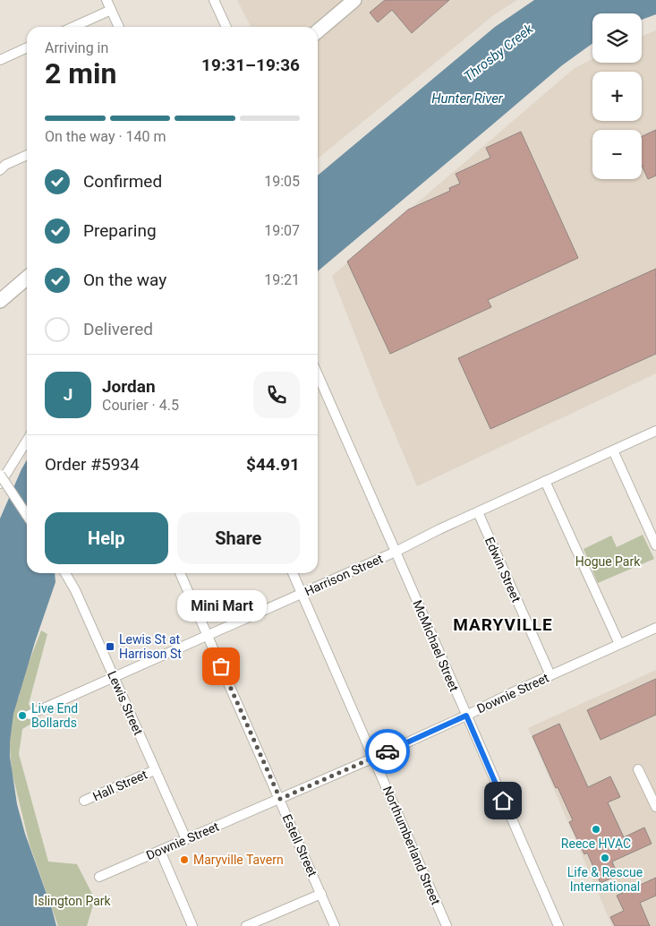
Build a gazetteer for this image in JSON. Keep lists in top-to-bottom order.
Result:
{
  "streets": {
    "street": [
      "Edwin Street",
      "Harrison Street",
      "McMichael Street",
      "Downie Street",
      "Lewis Street",
      "Hall Street",
      "Estell Street",
      "Northumberland Street"
    ]
  },
  "crossings": [
    ["Edwin Street", "Harrison Street"],
    ["Edwin Street", "Downie Street"],
    ["Harrison Street", "McMichael Street"],
    ["Harrison Street", "Lewis Street"],
    ["Harrison Street", "Estell Street"],
    ["Harrison Street", "Northumberland Street"],
    ["McMichael Street", "Downie Street"],
    ["Downie Street", "Lewis Street"],
    ["Downie Street", "Estell Street"],
    ["Downie Street", "Northumberland Street"],
    ["Lewis Street", "Hall Street"]
  ],
  "districts": ["MARYVILLE"],
  "water": ["Throsby Creek", "Hunter River"],
  "parks": ["Hogue Park", "Islington Park"],
  "places": {
    "transit": ["Lewis St at Harrison St"],
    "other": [
      "Mini Mart",
      "Live End Bollards",
      "Reece HVAC",
      "Life & Rescue International",
      "Maryville Tavern"
    ]
  },
  "page": {
    "map_buttons": ["+", "−"],
    "heading": ["2 min", "Arriving in", "19:31–19:36"],
    "panel": [
      "Jordan",
      "Courier · 4.5",
      "Order #5934",
      "$44.91"
    ],
    "bar": "On the way · 140 m",
    "list": [
      ["Confirmed", "19:05"],
      ["Preparing", "19:07"],
      ["On the way", "19:21"],
      "Delivered"
    ],
    "round": "J",
    "buttons": ["Help", "Share"],
    "bubble": "Mini Mart"
  }
}
